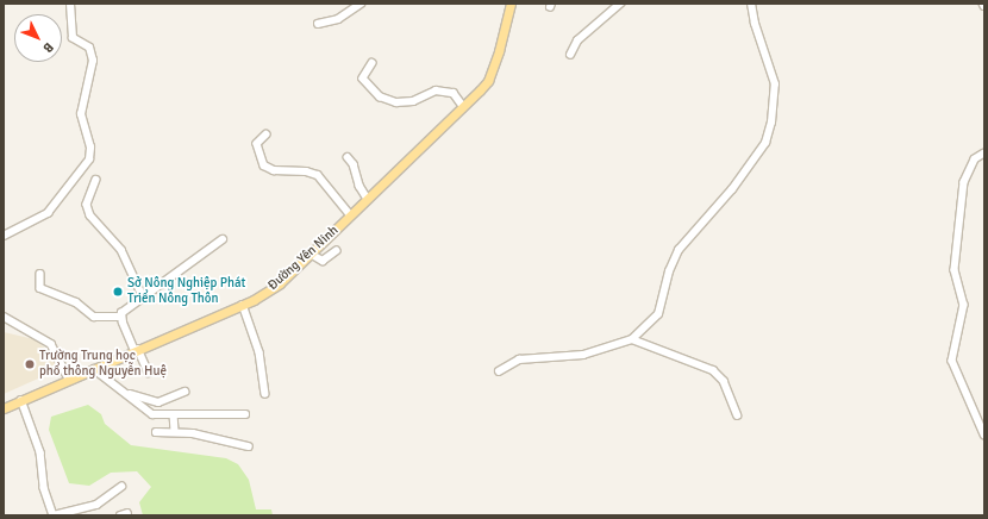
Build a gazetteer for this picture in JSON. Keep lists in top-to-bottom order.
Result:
{
  "streets": {
    "main road": ["Đường Yên Ninh"]
  },
  "places": ["Sở Nông Nghiệp Phát Triển Nông Thôn", "Trường Trung học phổ thông Nguyễn Huệ"],
  "north": "bottom right"
}
